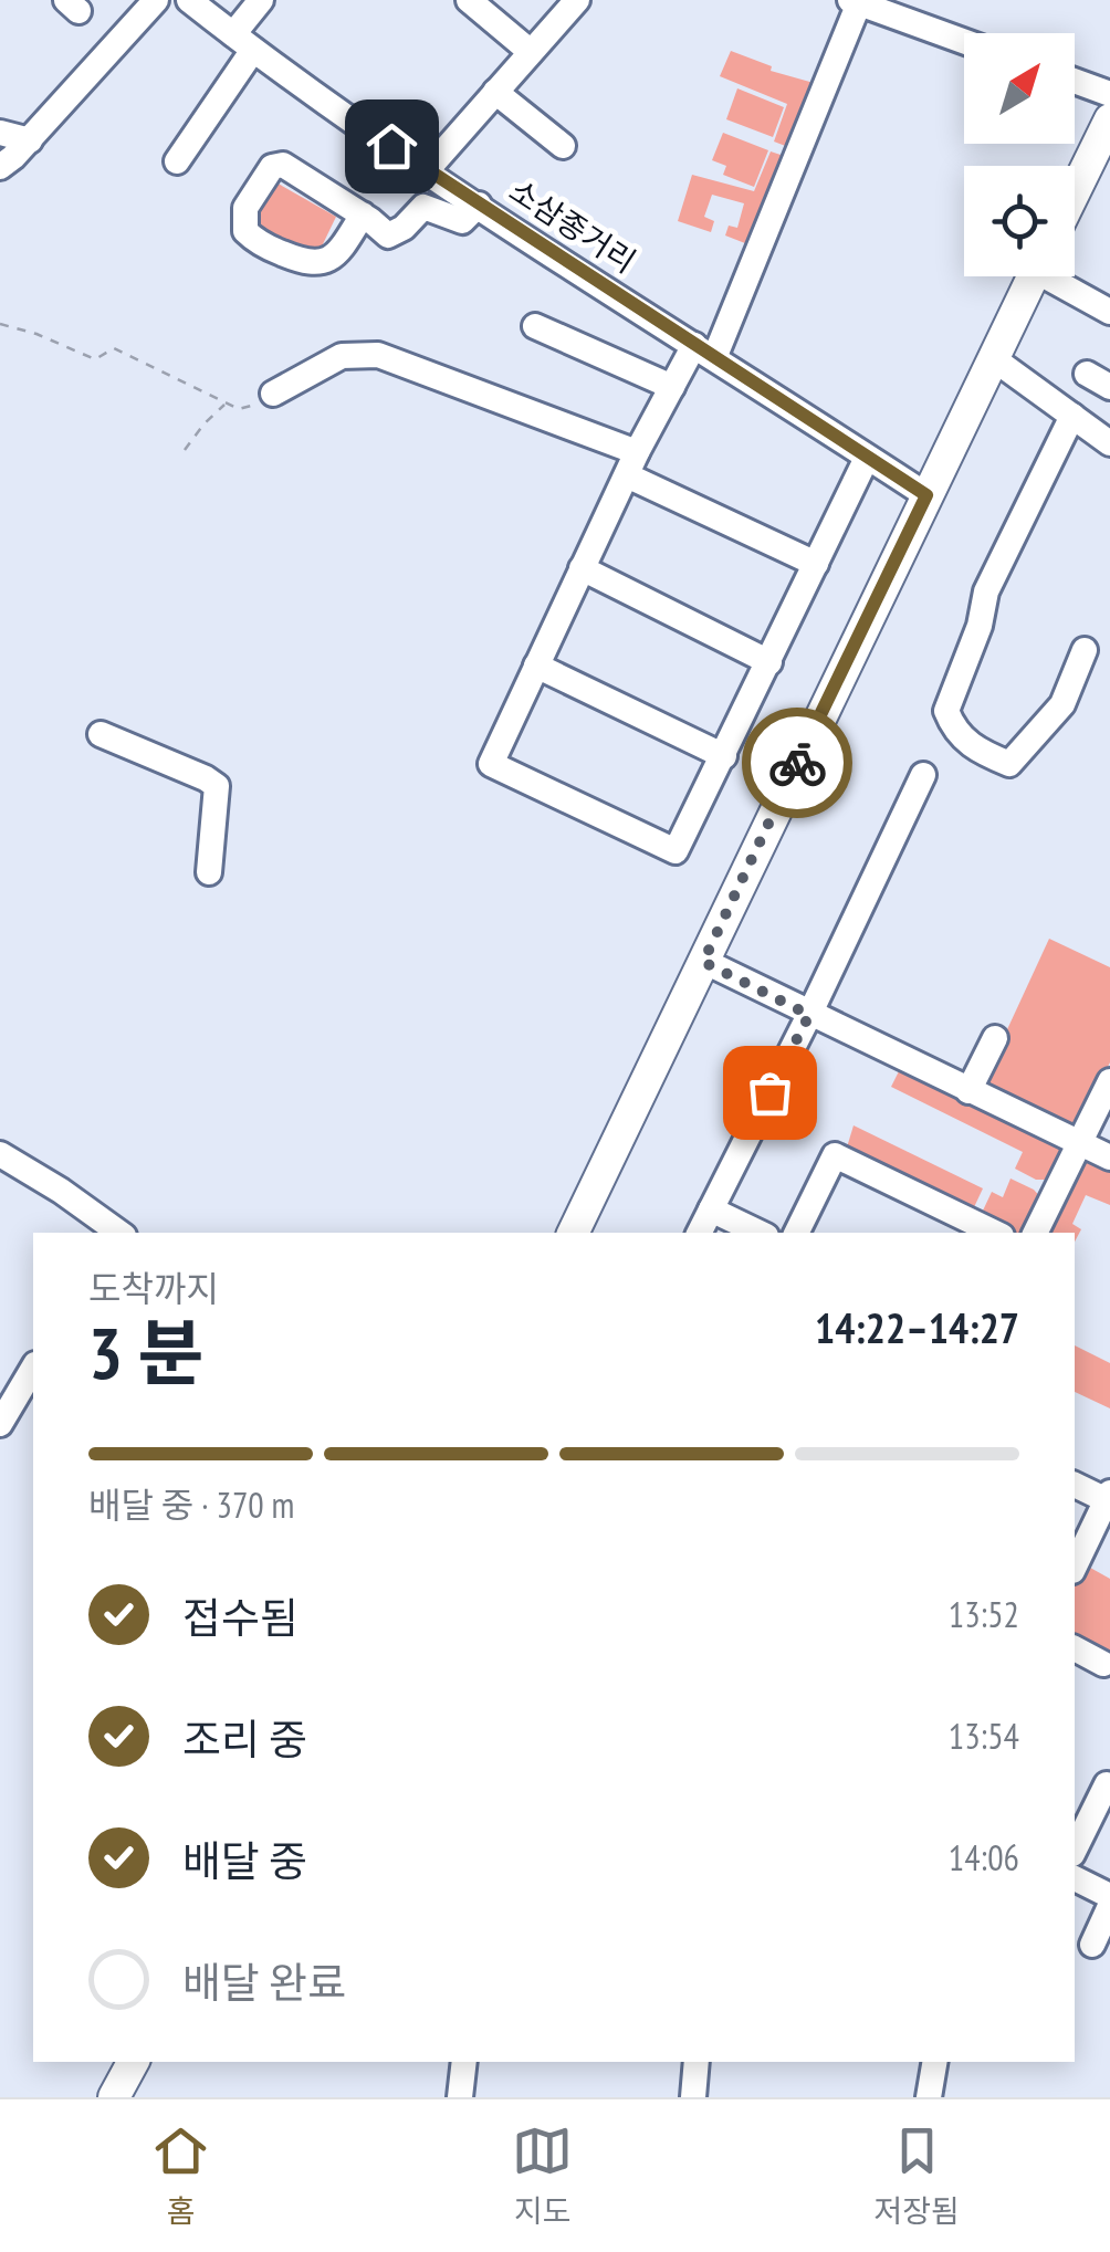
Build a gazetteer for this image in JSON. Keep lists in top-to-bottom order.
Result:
{
  "streets": {
    "street": ["소삼종거리"]
  },
  "north": "top right",
  "page": {
    "heading": ["3 분", "도착까지", "14:22–14:27"],
    "bar": "배달 중 · 370 m",
    "list": [
      ["접수됨", "13:52"],
      ["조리 중", "13:54"],
      ["배달 중", "14:06"],
      "배달 완료"
    ],
    "tabs": ["홈", "지도", "저장됨"]
  }
}
